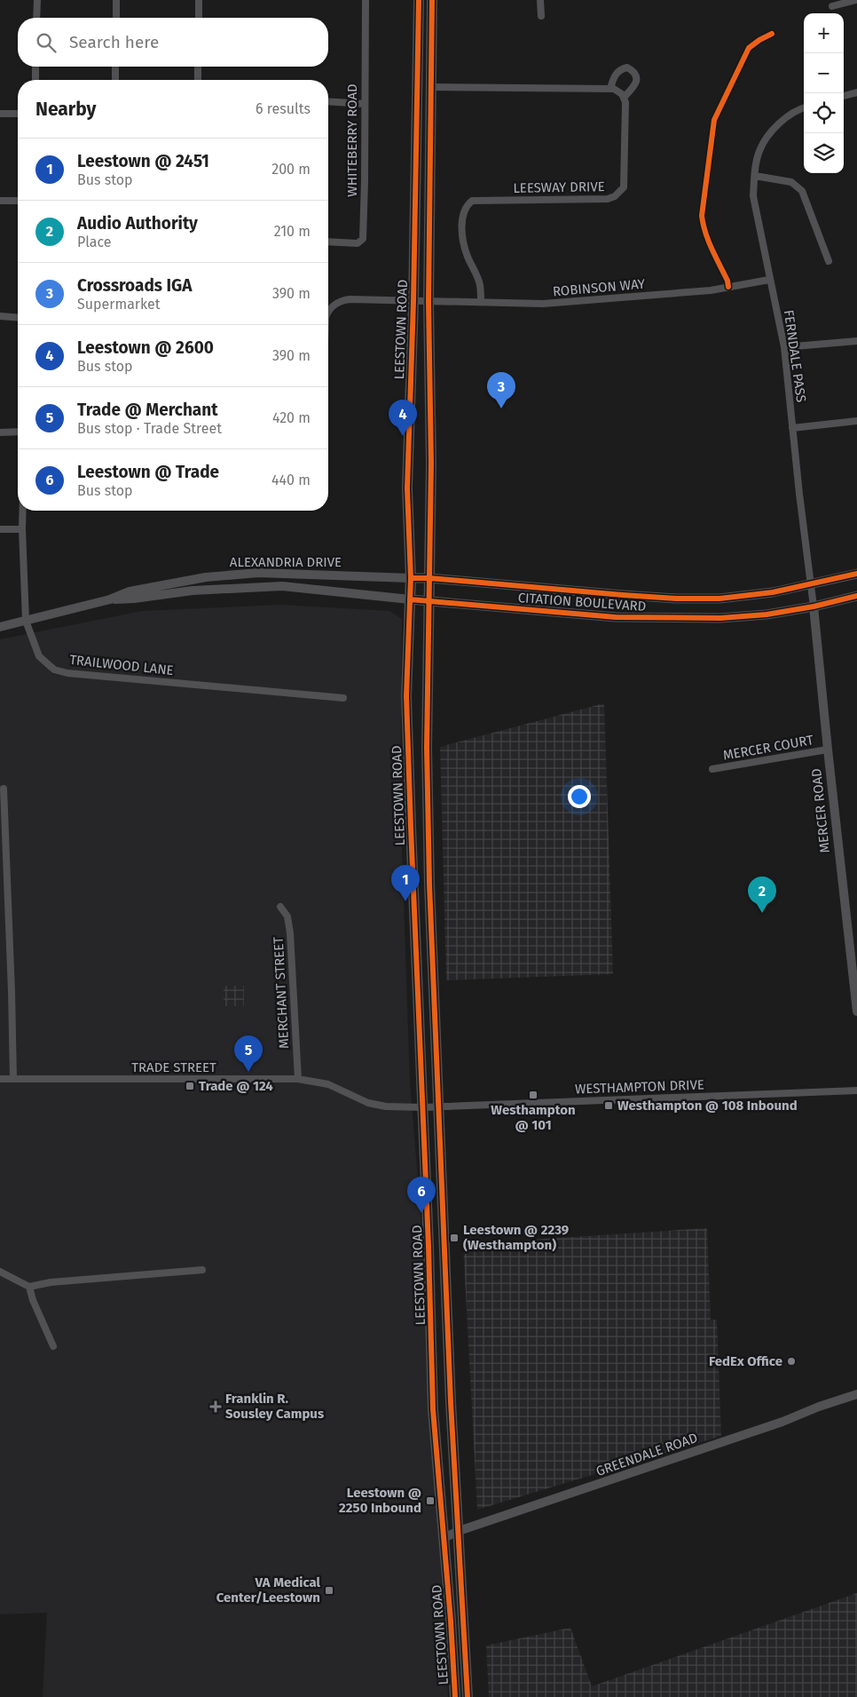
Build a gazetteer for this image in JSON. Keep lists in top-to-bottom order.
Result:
{
  "streets": {
    "main road": ["LEESTOWN ROAD", "CITATION BOULEVARD"],
    "street": [
      "WHITEBERRY ROAD",
      "LEESWAY DRIVE",
      "ROBINSON WAY",
      "FERNDALE PASS",
      "ALEXANDRIA DRIVE",
      "TRAILWOOD LANE",
      "MERCER COURT",
      "MERCER ROAD",
      "MERCHANT STREET",
      "TRADE STREET",
      "WESTHAMPTON DRIVE",
      "GREENDALE ROAD"
    ]
  },
  "crossings": [
    ["LEESWAY DRIVE", "ROBINSON WAY"],
    ["ROBINSON WAY", "LEESTOWN ROAD"],
    ["ROBINSON WAY", "FERNDALE PASS"],
    ["LEESTOWN ROAD", "ALEXANDRIA DRIVE"],
    ["LEESTOWN ROAD", "CITATION BOULEVARD"],
    ["LEESTOWN ROAD", "TRADE STREET"],
    ["LEESTOWN ROAD", "WESTHAMPTON DRIVE"],
    ["LEESTOWN ROAD", "GREENDALE ROAD"],
    ["FERNDALE PASS", "CITATION BOULEVARD"],
    ["FERNDALE PASS", "MERCER ROAD"],
    ["ALEXANDRIA DRIVE", "CITATION BOULEVARD"],
    ["ALEXANDRIA DRIVE", "TRAILWOOD LANE"],
    ["CITATION BOULEVARD", "MERCER ROAD"],
    ["MERCER COURT", "MERCER ROAD"],
    ["MERCHANT STREET", "TRADE STREET"],
    ["TRADE STREET", "WESTHAMPTON DRIVE"]
  ],
  "places": {
    "transit": [
      "Trade @ 124",
      "Westhampton @ 101",
      "Westhampton @ 108 Inbound",
      "Leestown @ 2239 (Westhampton)",
      "Leestown @ 2250 Inbound",
      "VA Medical Center/Leestown"
    ],
    "other": ["FedEx Office"],
    "health": ["Franklin R. Sousley Campus"]
  },
  "page": {
    "map_buttons": ["+", "−"],
    "search": "Search here",
    "heading": ["Nearby", "6 results"],
    "list": [
      {
        "mark": "1",
        "name": "Leestown @ 2451",
        "note": "Bus stop",
        "value": "200 m"
      },
      {
        "mark": "2",
        "name": "Audio Authority",
        "note": "Place",
        "value": "210 m"
      },
      {
        "mark": "3",
        "name": "Crossroads IGA",
        "note": "Supermarket",
        "value": "390 m"
      },
      {
        "mark": "4",
        "name": "Leestown @ 2600",
        "note": "Bus stop",
        "value": "390 m"
      },
      {
        "mark": "5",
        "name": "Trade @ Merchant",
        "note": "Bus stop · Trade Street",
        "value": "420 m"
      },
      {
        "mark": "6",
        "name": "Leestown @ Trade",
        "note": "Bus stop",
        "value": "440 m"
      }
    ],
    "pins": [
      "3",
      "4",
      "1",
      "2",
      "5",
      "6"
    ]
  }
}
